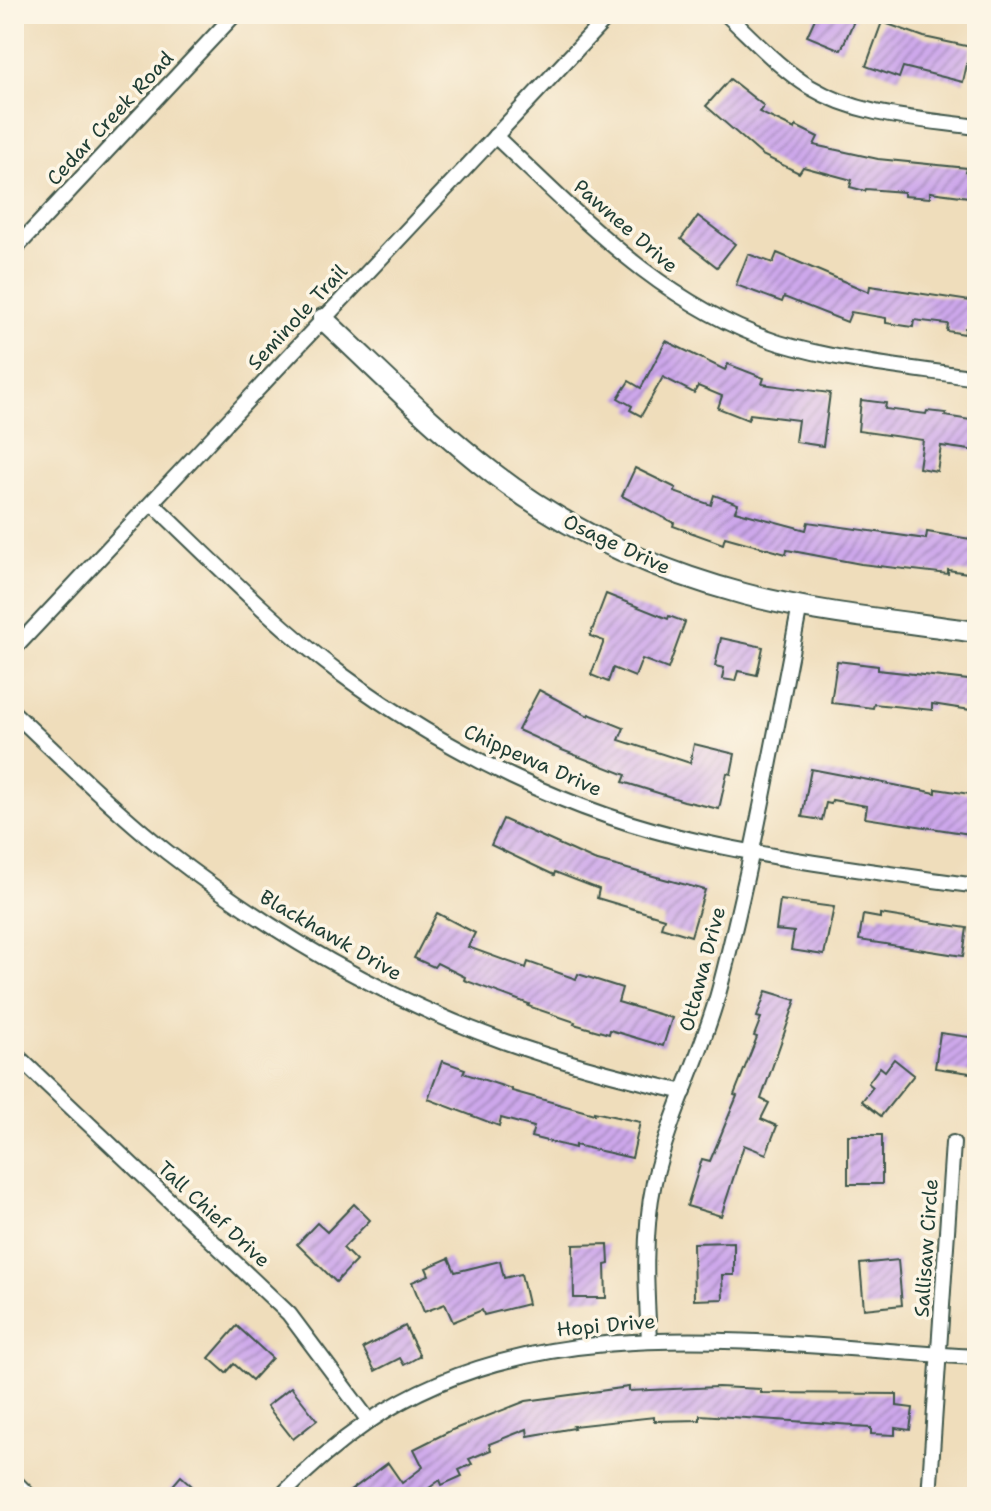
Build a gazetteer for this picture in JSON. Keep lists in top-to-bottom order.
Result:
{
  "streets": {
    "street": [
      "Cedar Creek Road",
      "Pawnee Drive",
      "Seminole Trail",
      "Osage Drive",
      "Chippewa Drive",
      "Blackhawk Drive",
      "Ottawa Drive",
      "Tall Chief Drive",
      "Sallisaw Circle",
      "Hopi Drive"
    ]
  },
  "crossings": [
    ["Pawnee Drive", "Seminole Trail"],
    ["Seminole Trail", "Osage Drive"],
    ["Seminole Trail", "Chippewa Drive"],
    ["Osage Drive", "Ottawa Drive"],
    ["Chippewa Drive", "Ottawa Drive"],
    ["Blackhawk Drive", "Ottawa Drive"],
    ["Ottawa Drive", "Hopi Drive"],
    ["Tall Chief Drive", "Hopi Drive"],
    ["Sallisaw Circle", "Hopi Drive"]
  ]
}
